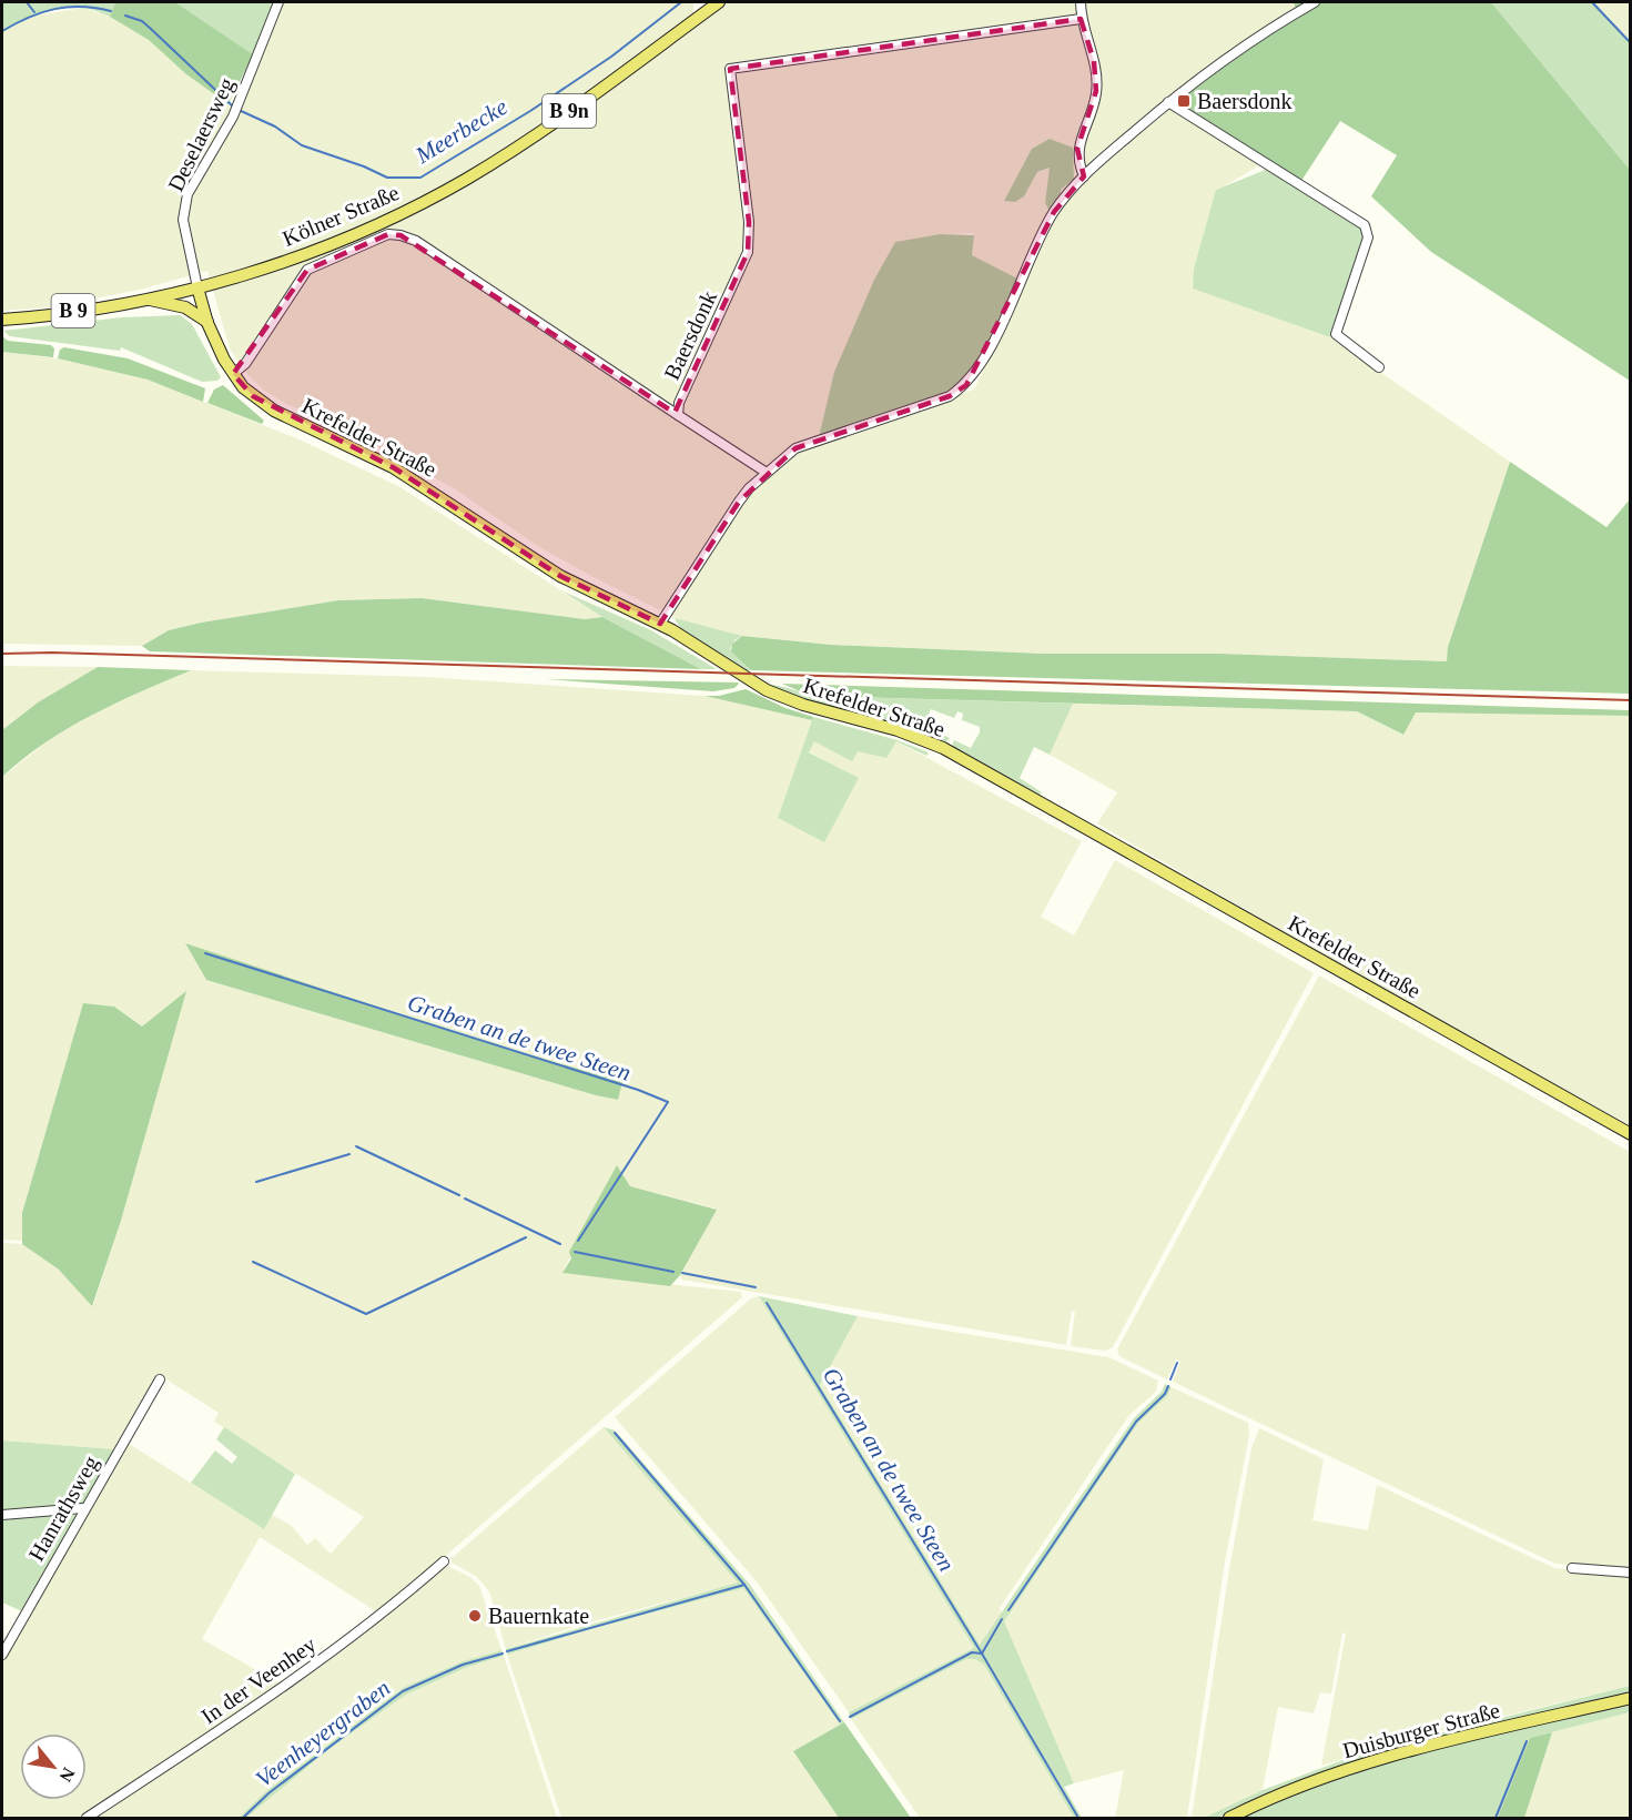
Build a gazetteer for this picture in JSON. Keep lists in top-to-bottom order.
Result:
{
  "streets": {
    "main road": [
      "B 9n",
      "Kölner Straße",
      "B 9",
      "Krefelder Straße",
      "Duisburger Straße"
    ],
    "street": [
      "Deselaersweg",
      "Baersdonk",
      "Hanrathsweg",
      "In der Veenhey"
    ]
  },
  "crossings": [
    ["Deselaersweg", "Kölner Straße"],
    ["Deselaersweg", "Krefelder Straße"],
    ["Kölner Straße", "Krefelder Straße"],
    ["Baersdonk", "Krefelder Straße"]
  ],
  "water": ["Meerbecke", "Graben an de twee Steen", "Veenheyergraben"],
  "places": {
    "transit": ["Baersdonk"],
    "other": ["Bauernkate"]
  },
  "north": "bottom right"
}
